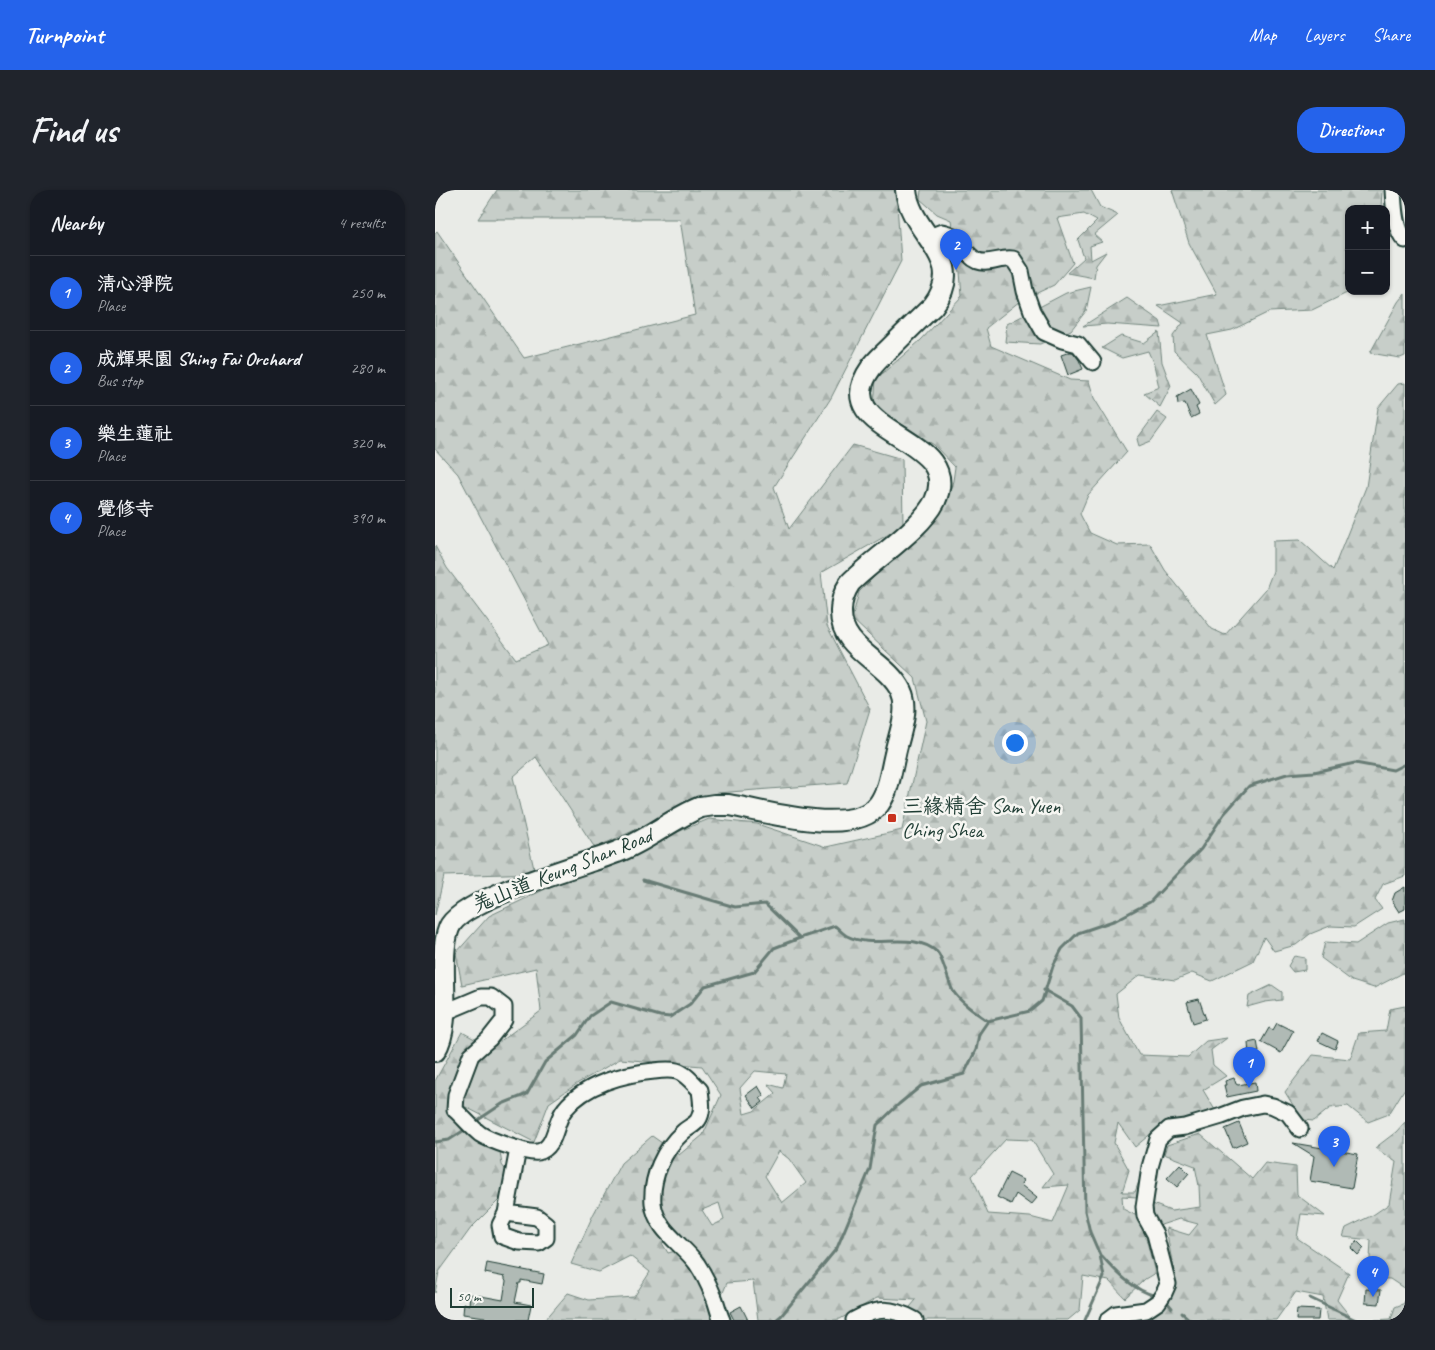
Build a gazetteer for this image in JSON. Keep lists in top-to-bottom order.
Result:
{
  "streets": {
    "main road": ["羗山道 Keung Shan Road"]
  },
  "places": {
    "transit": ["三緣精舍 Sam Yuen Ching Shea"]
  },
  "scale_bar": "50 m",
  "page": {
    "header": "Turnpoint",
    "nav": ["Map", "Layers", "Share"],
    "buttons": "Directions",
    "title": "Find us",
    "heading": ["Nearby", "4 results"],
    "map_buttons": ["+", "−"],
    "pins": [
      "2",
      "1",
      "3",
      "4"
    ],
    "list": [
      {
        "mark": "1",
        "name": "清心淨院",
        "note": "Place",
        "value": "250 m"
      },
      {
        "mark": "2",
        "name": "成輝果園 Shing Fai Orchard",
        "note": "Bus stop",
        "value": "280 m"
      },
      {
        "mark": "3",
        "name": "樂生蓮社",
        "note": "Place",
        "value": "320 m"
      },
      {
        "mark": "4",
        "name": "覺修寺",
        "note": "Place",
        "value": "390 m"
      }
    ],
    "scale": "50 m"
  }
}
